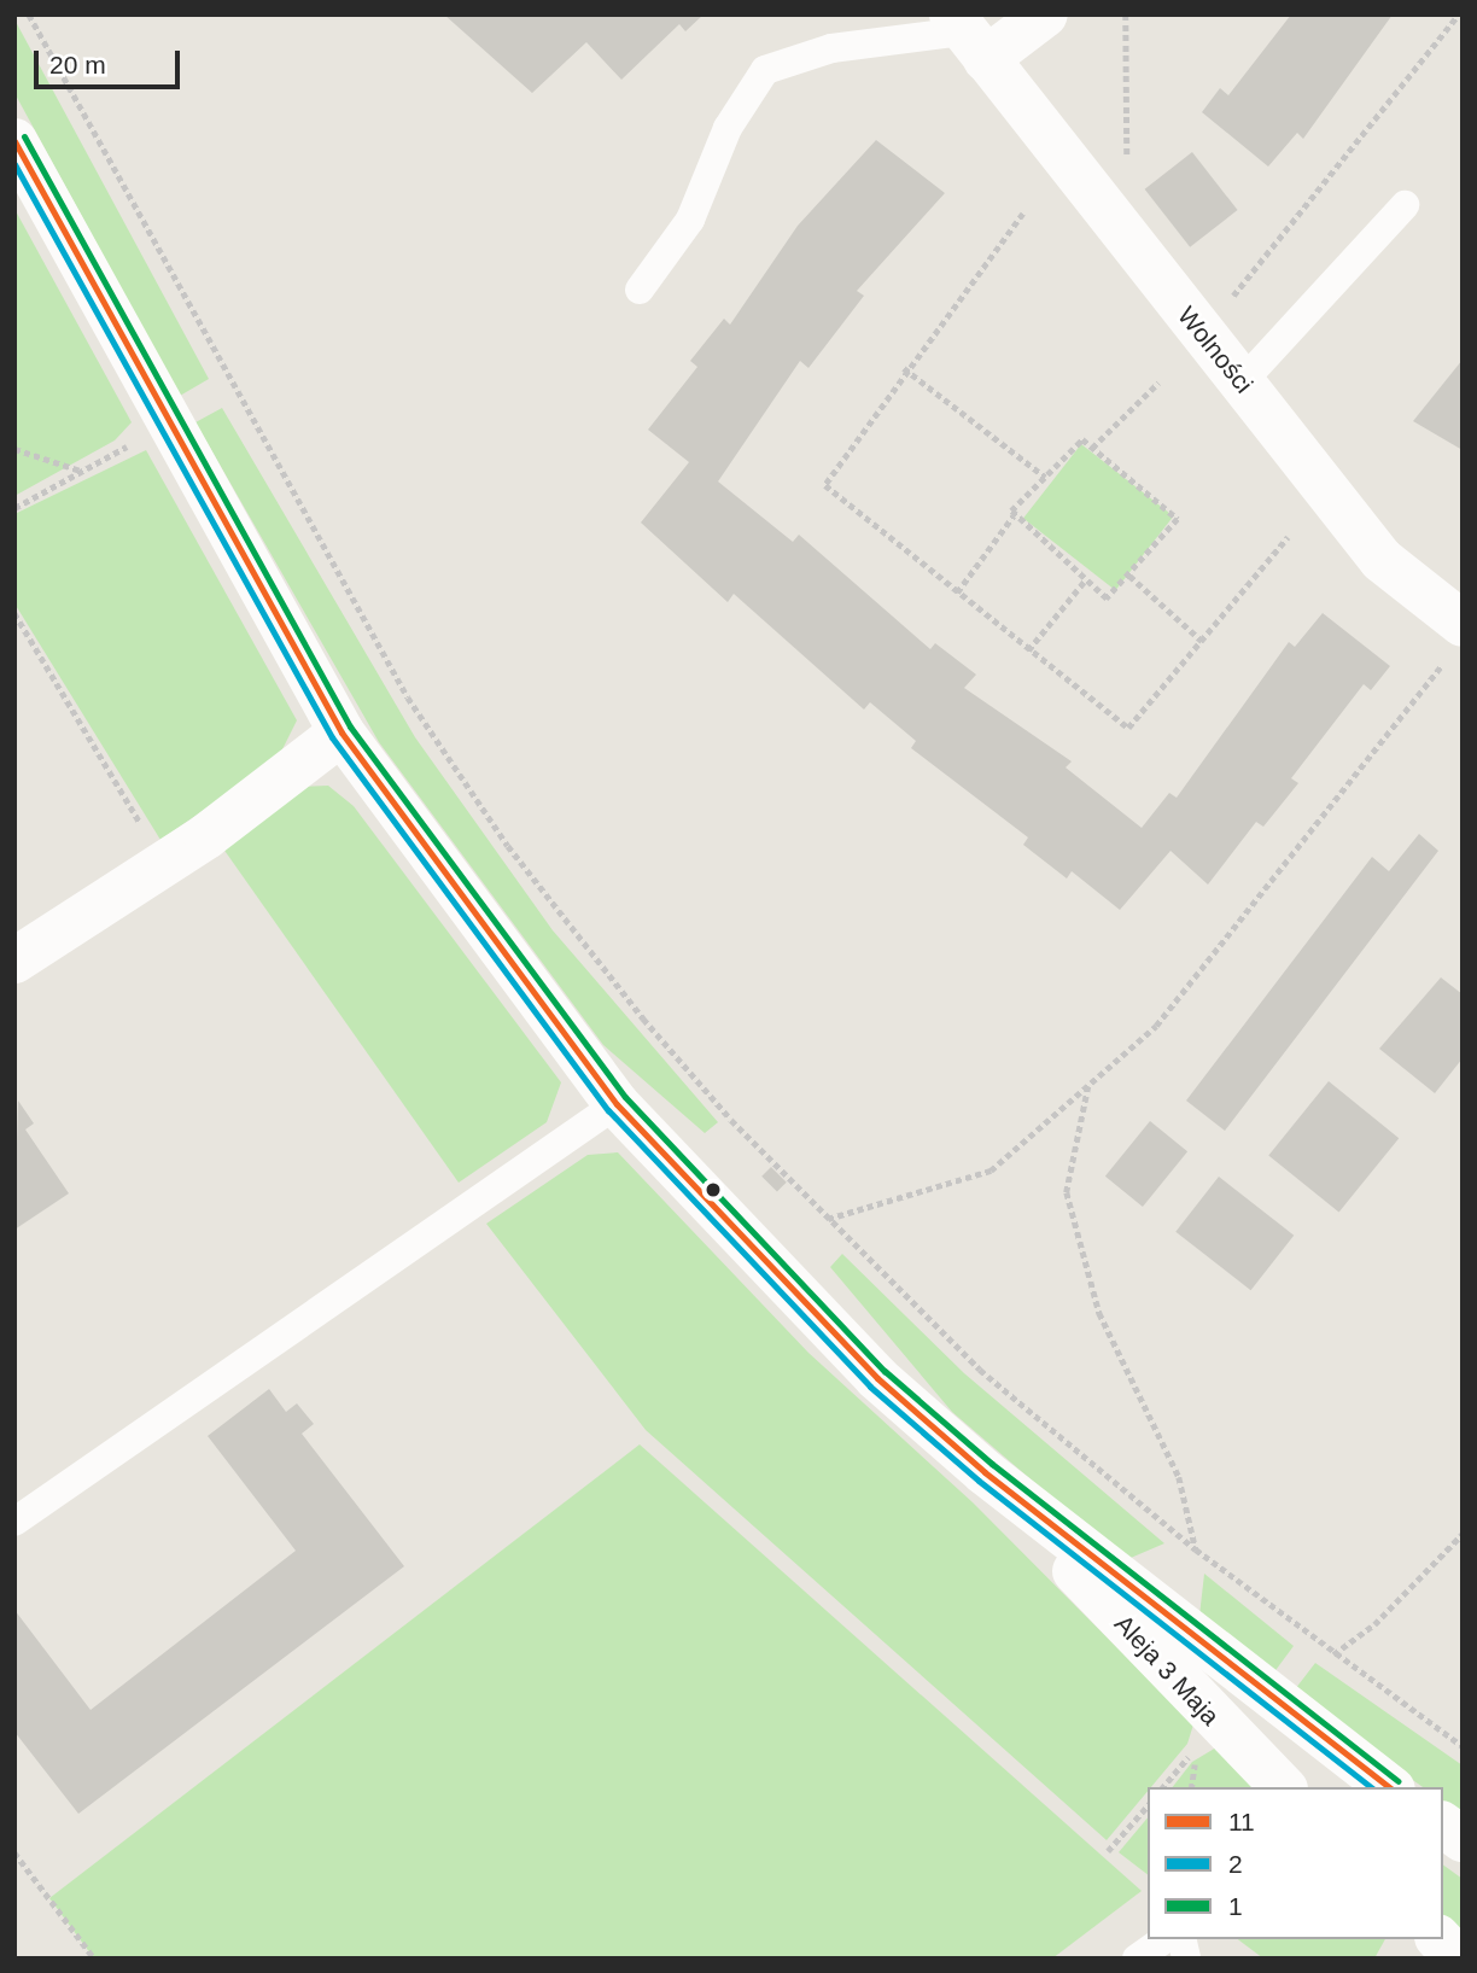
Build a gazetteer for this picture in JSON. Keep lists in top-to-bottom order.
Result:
{
  "streets": {
    "street": ["Wolności", "Aleja 3 Maja"]
  },
  "lines": ["transit line 1", "transit line 11", "transit line 2"],
  "legend": ["11", "2", "1"],
  "scale_bar": "20 m"
}
